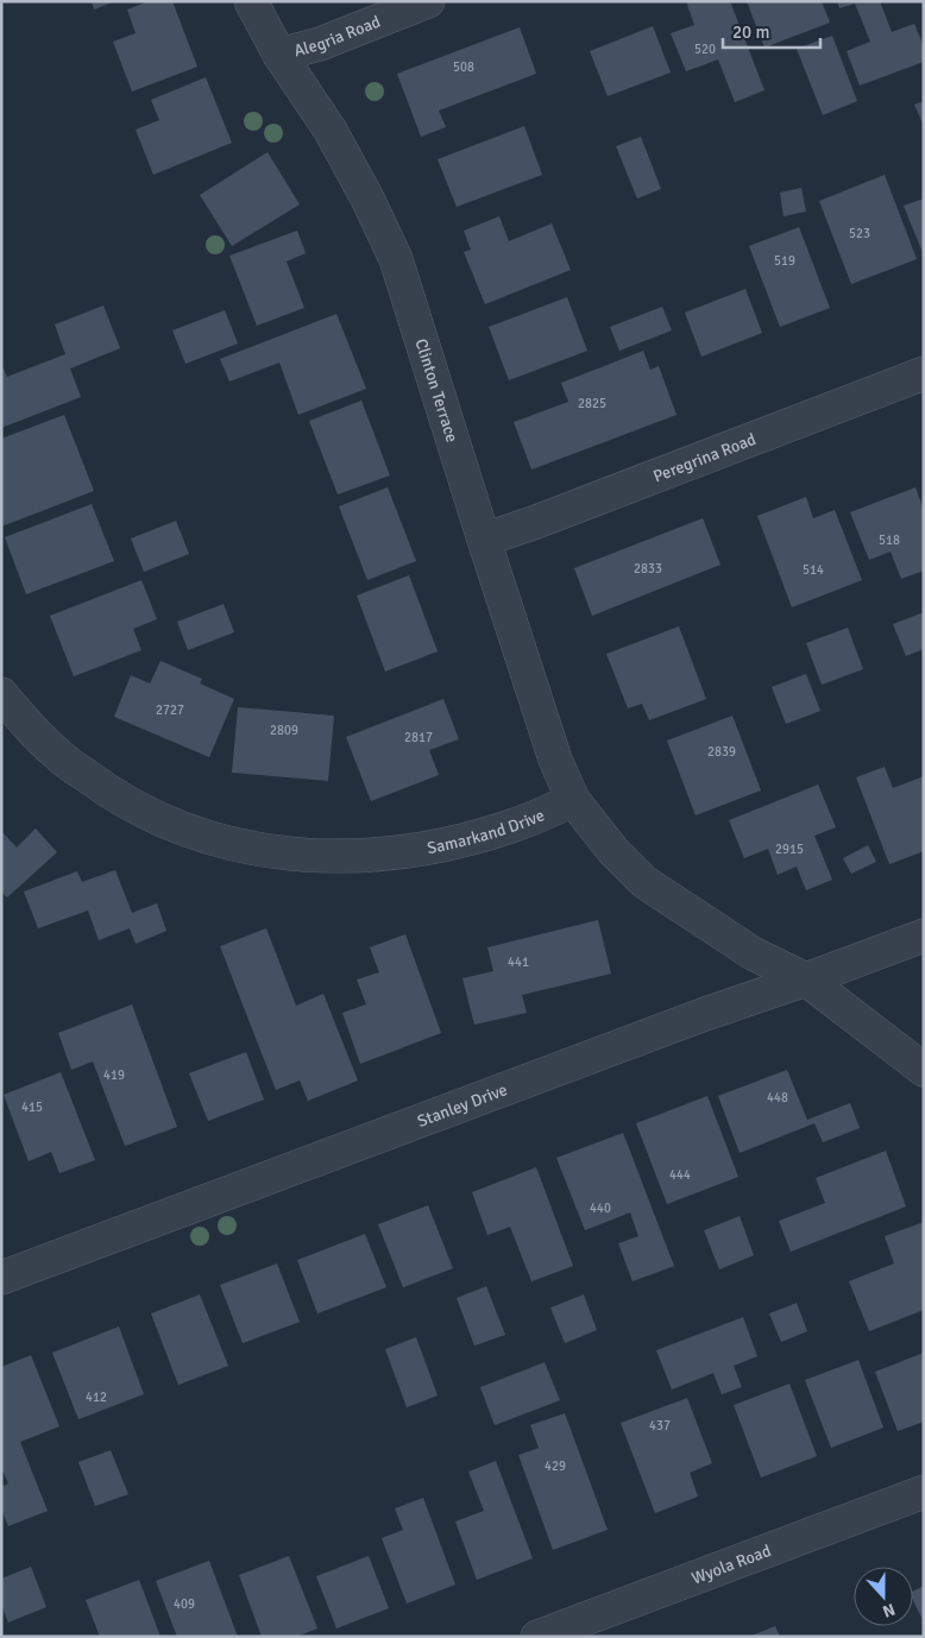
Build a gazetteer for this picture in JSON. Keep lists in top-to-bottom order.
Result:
{
  "streets": {
    "street": [
      "Alegria Road",
      "Clinton Terrace",
      "Peregrina Road",
      "Samarkand Drive",
      "Stanley Drive",
      "Wyola Road"
    ]
  },
  "crossings": [
    ["Alegria Road", "Clinton Terrace"],
    ["Clinton Terrace", "Peregrina Road"],
    ["Clinton Terrace", "Samarkand Drive"]
  ],
  "house_numbers": [
    "520",
    "508",
    "523",
    "519",
    "2825",
    "518",
    "2833",
    "514",
    "2727",
    "2809",
    "2817",
    "2839",
    "2915",
    "441",
    "419",
    "448",
    "415",
    "444",
    "440",
    "412",
    "437",
    "429",
    "409"
  ],
  "scale_bar": "20 m",
  "north": "bottom"
}
